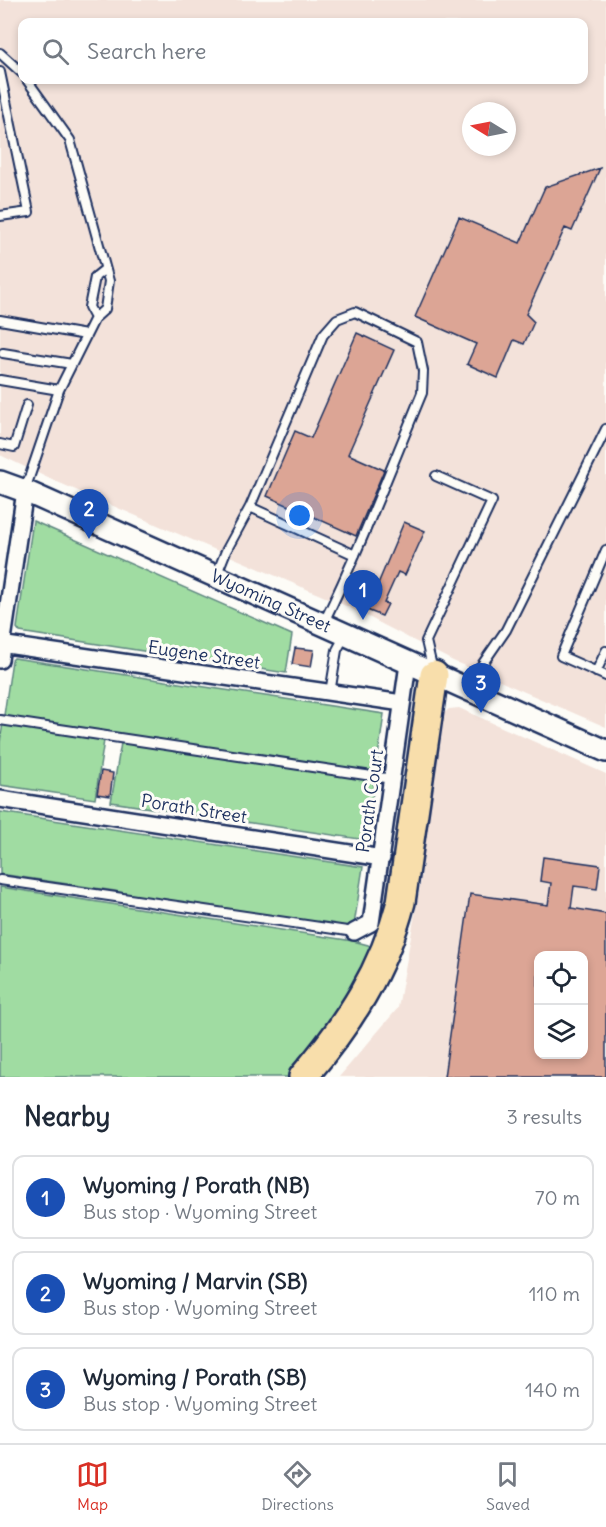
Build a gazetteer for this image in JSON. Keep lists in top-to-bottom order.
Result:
{
  "streets": {
    "main road": ["Wyoming Street"],
    "street": ["Eugene Street", "Porath Court", "Porath Street"]
  },
  "crossings": [
    ["Wyoming Street", "Porath Court"],
    ["Eugene Street", "Porath Court"],
    ["Porath Court", "Porath Street"]
  ],
  "north": "left",
  "page": {
    "search": "Search here",
    "pins": ["2", "1", "3"],
    "heading": ["Nearby", "3 results"],
    "list": [
      {
        "mark": "1",
        "name": "Wyoming / Porath (NB)",
        "note": "Bus stop · Wyoming Street",
        "value": "70 m"
      },
      {
        "mark": "2",
        "name": "Wyoming / Marvin (SB)",
        "note": "Bus stop · Wyoming Street",
        "value": "110 m"
      },
      {
        "mark": "3",
        "name": "Wyoming / Porath (SB)",
        "note": "Bus stop · Wyoming Street",
        "value": "140 m"
      }
    ],
    "nav": ["Map", "Directions", "Saved"]
  }
}
